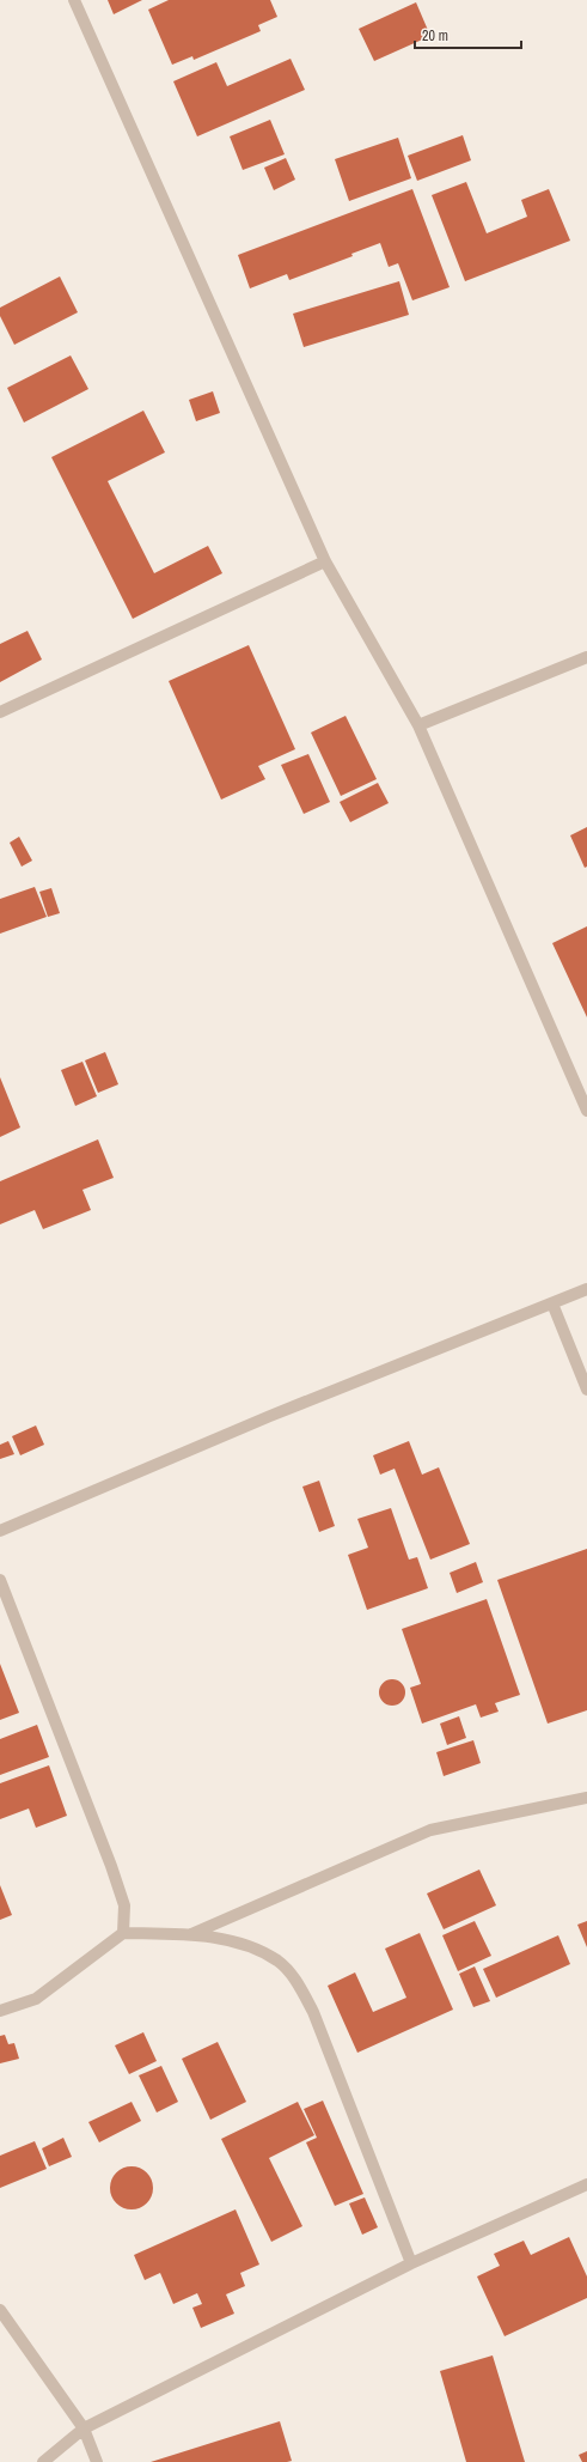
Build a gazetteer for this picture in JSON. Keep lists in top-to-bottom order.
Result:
{
  "scale_bar": "20 m"
}
